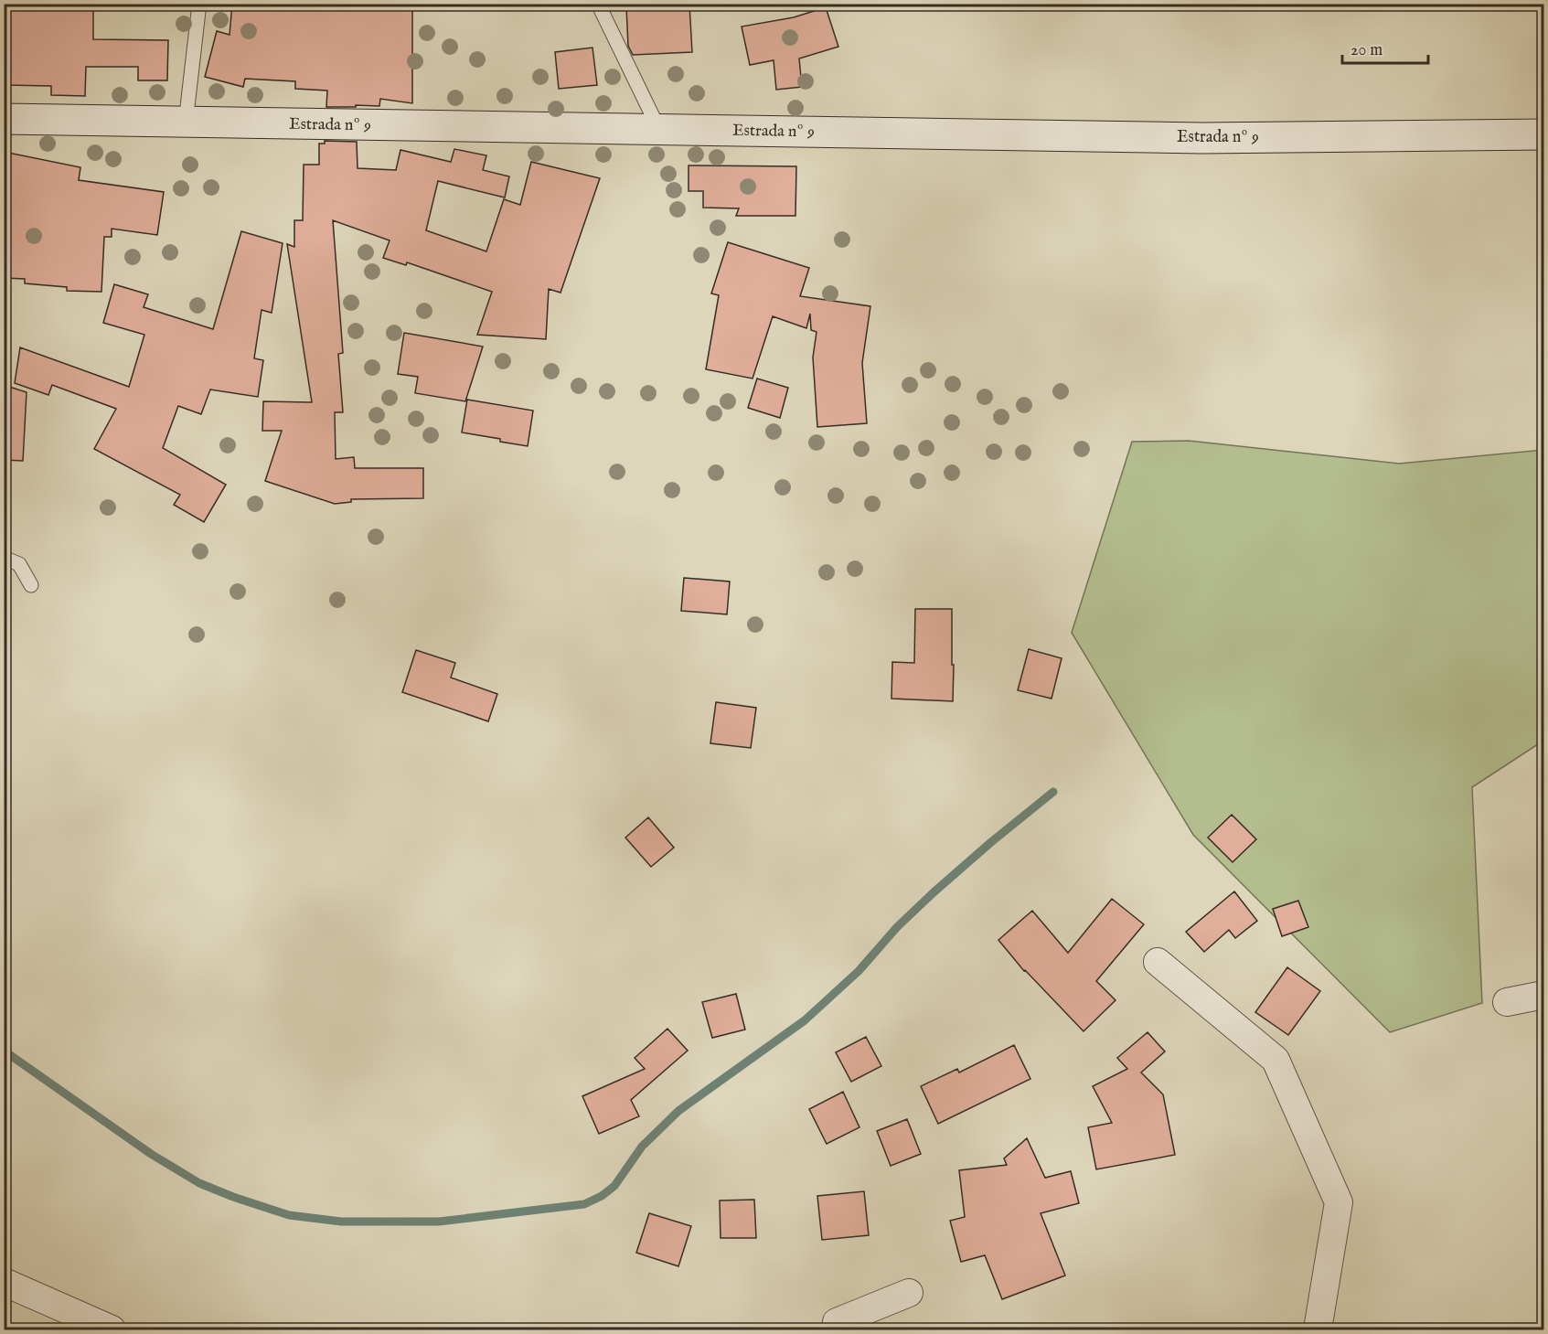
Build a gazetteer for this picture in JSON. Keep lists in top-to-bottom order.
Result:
{
  "streets": {
    "main road": ["Estrada nº 9"]
  },
  "scale_bar": "20 m"
}
